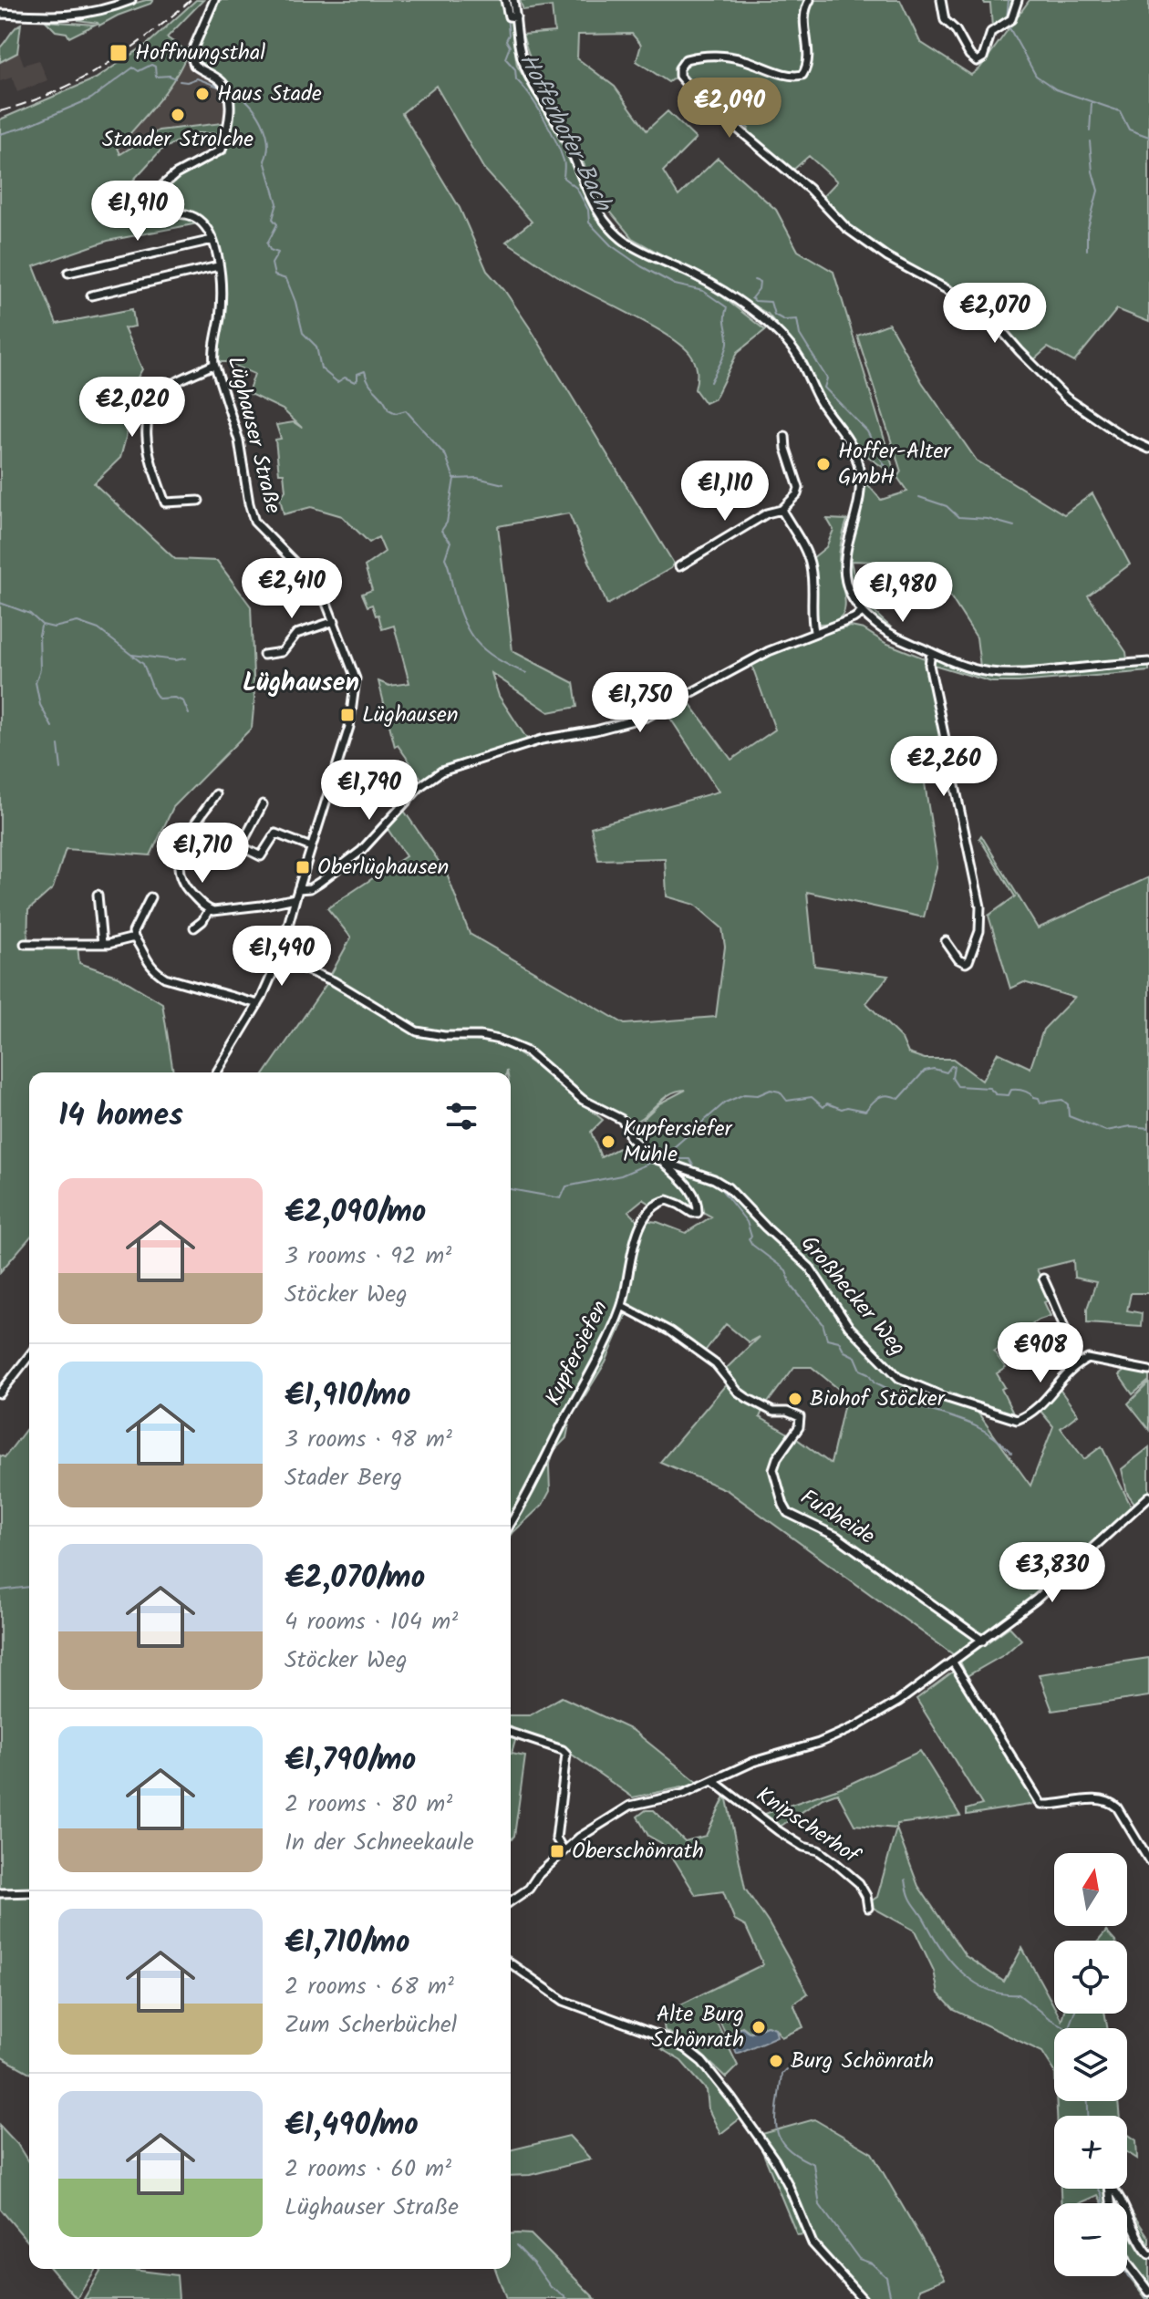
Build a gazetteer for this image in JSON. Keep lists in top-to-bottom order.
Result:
{
  "streets": {
    "street": [
      "Lüghauser Straße",
      "Großhecker Weg",
      "Kupfersiefen",
      "Fußheide",
      "Knipscherhof"
    ]
  },
  "crossings": [
    ["Lüghauser Straße", "Großhecker Weg"],
    ["Großhecker Weg", "Kupfersiefen"],
    ["Kupfersiefen", "Fußheide"]
  ],
  "districts": ["Lüghausen"],
  "water": ["Hofferhofer Bach"],
  "places": {
    "transit": [
      "Hoffnungsthal",
      "Lüghausen",
      "Oberlüghausen",
      "Oberschönrath"
    ],
    "other": [
      "Haus Stade",
      "Staader Strolche",
      "Hoffer-Alter GmbH",
      "Kupfersiefer Mühle",
      "Biohof Stöcker",
      "Alte Burg Schönrath",
      "Burg Schönrath"
    ]
  },
  "north": "top",
  "page": {
    "price": [
      "€2,090",
      "€1,910",
      "€2,070",
      "€2,020",
      "€1,110",
      "€2,410",
      "€1,980",
      "€1,750",
      "€2,260",
      "€1,790",
      "€1,710",
      "€1,490",
      "€908",
      "€3,830"
    ],
    "heading": "14 homes",
    "list": [
      {
        "name": "€2,090/mo",
        "note": "3 rooms · 92 m² · Stöcker Weg"
      },
      {
        "name": "€1,910/mo",
        "note": "3 rooms · 98 m² · Stader Berg"
      },
      {
        "name": "€2,070/mo",
        "note": "4 rooms · 104 m² · Stöcker Weg"
      },
      {
        "name": "€1,790/mo",
        "note": "2 rooms · 80 m² · In der Schneekaule"
      },
      {
        "name": "€1,710/mo",
        "note": "2 rooms · 68 m² · Zum Scherbüchel"
      },
      {
        "name": "€1,490/mo",
        "note": "2 rooms · 60 m² · Lüghauser Straße"
      }
    ],
    "map_buttons": ["+", "−"]
  }
}
